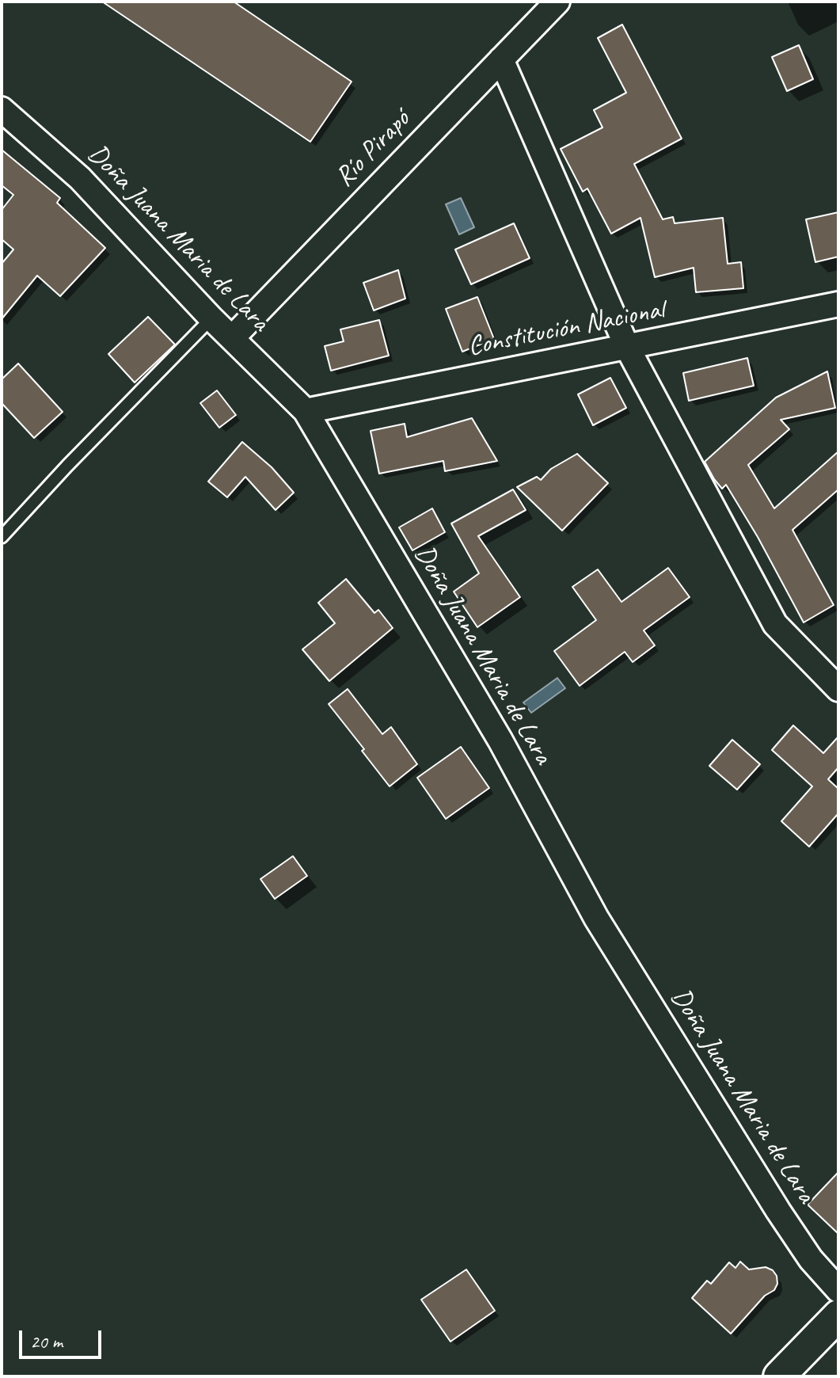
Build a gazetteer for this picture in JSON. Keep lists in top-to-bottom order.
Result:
{
  "streets": {
    "street": ["Río Pirapó", "Doña Juana Maria de Lara", "Constitución Nacional"]
  },
  "crossings": [
    ["Río Pirapó", "Doña Juana Maria de Lara"],
    ["Doña Juana Maria de Lara", "Constitución Nacional"]
  ],
  "scale_bar": "20 m"
}
